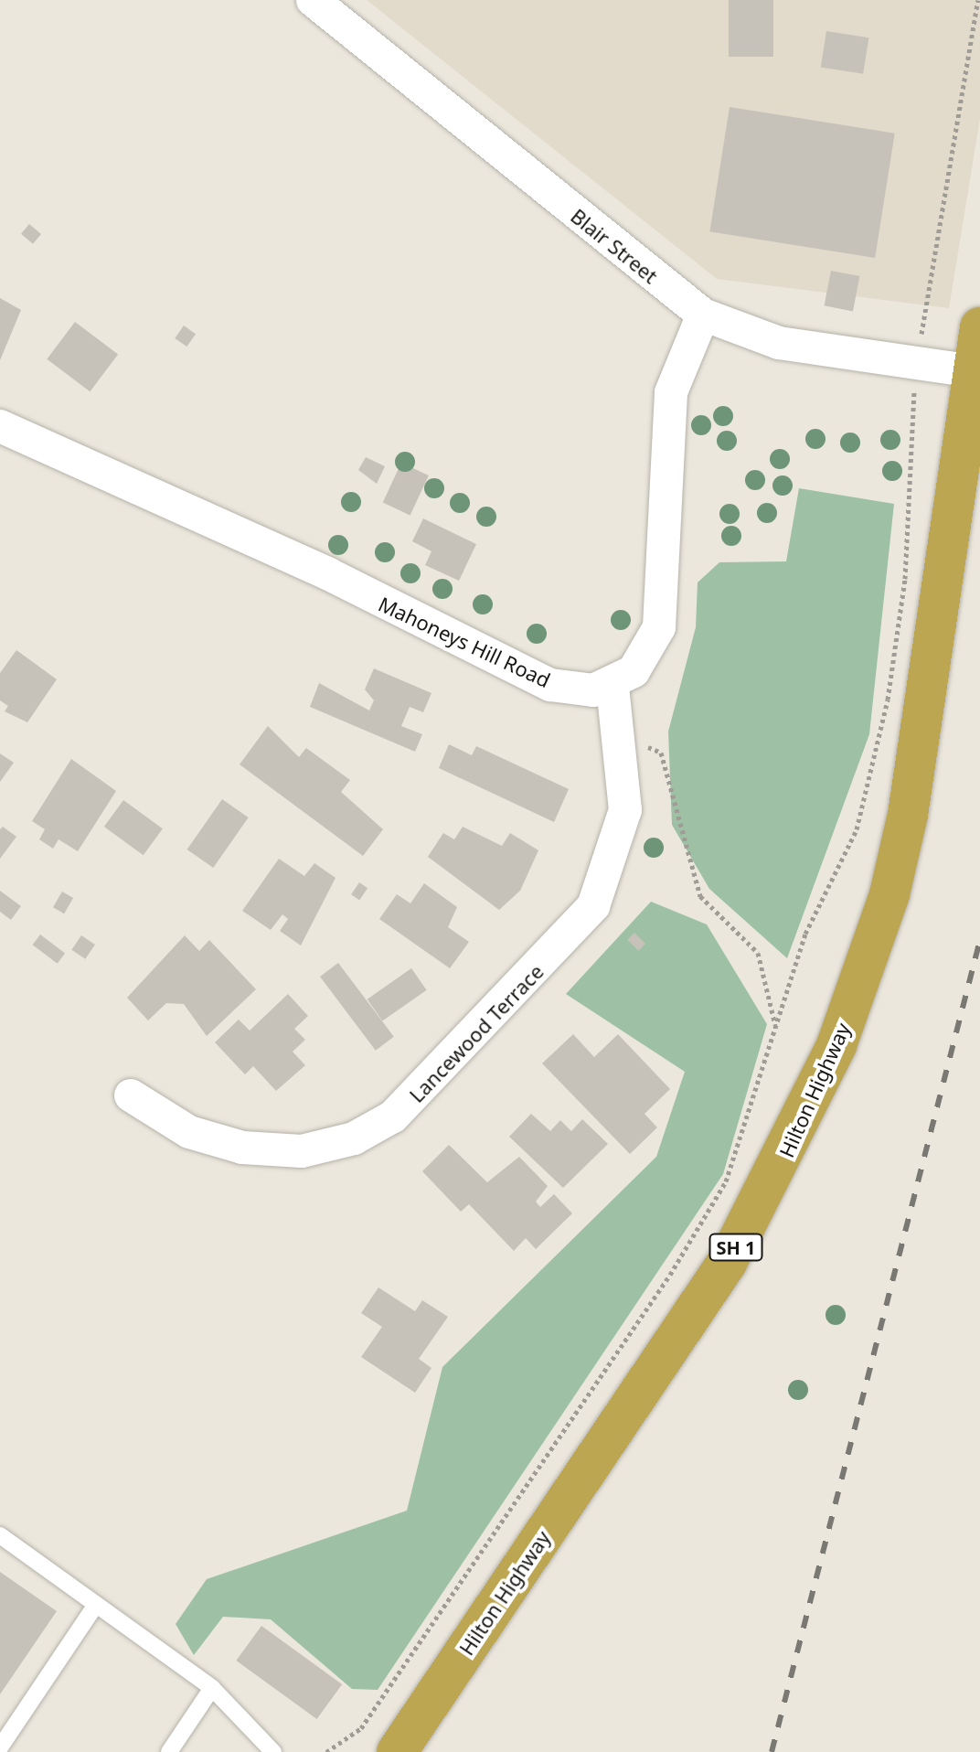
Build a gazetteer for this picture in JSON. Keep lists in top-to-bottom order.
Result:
{
  "streets": {
    "highway": ["Hilton Highway", "SH 1"],
    "street": ["Blair Street", "Mahoneys Hill Road", "Lancewood Terrace"]
  },
  "crossings": [
    ["Blair Street", "Hilton Highway"],
    ["Mahoneys Hill Road", "Lancewood Terrace"]
  ]
}
